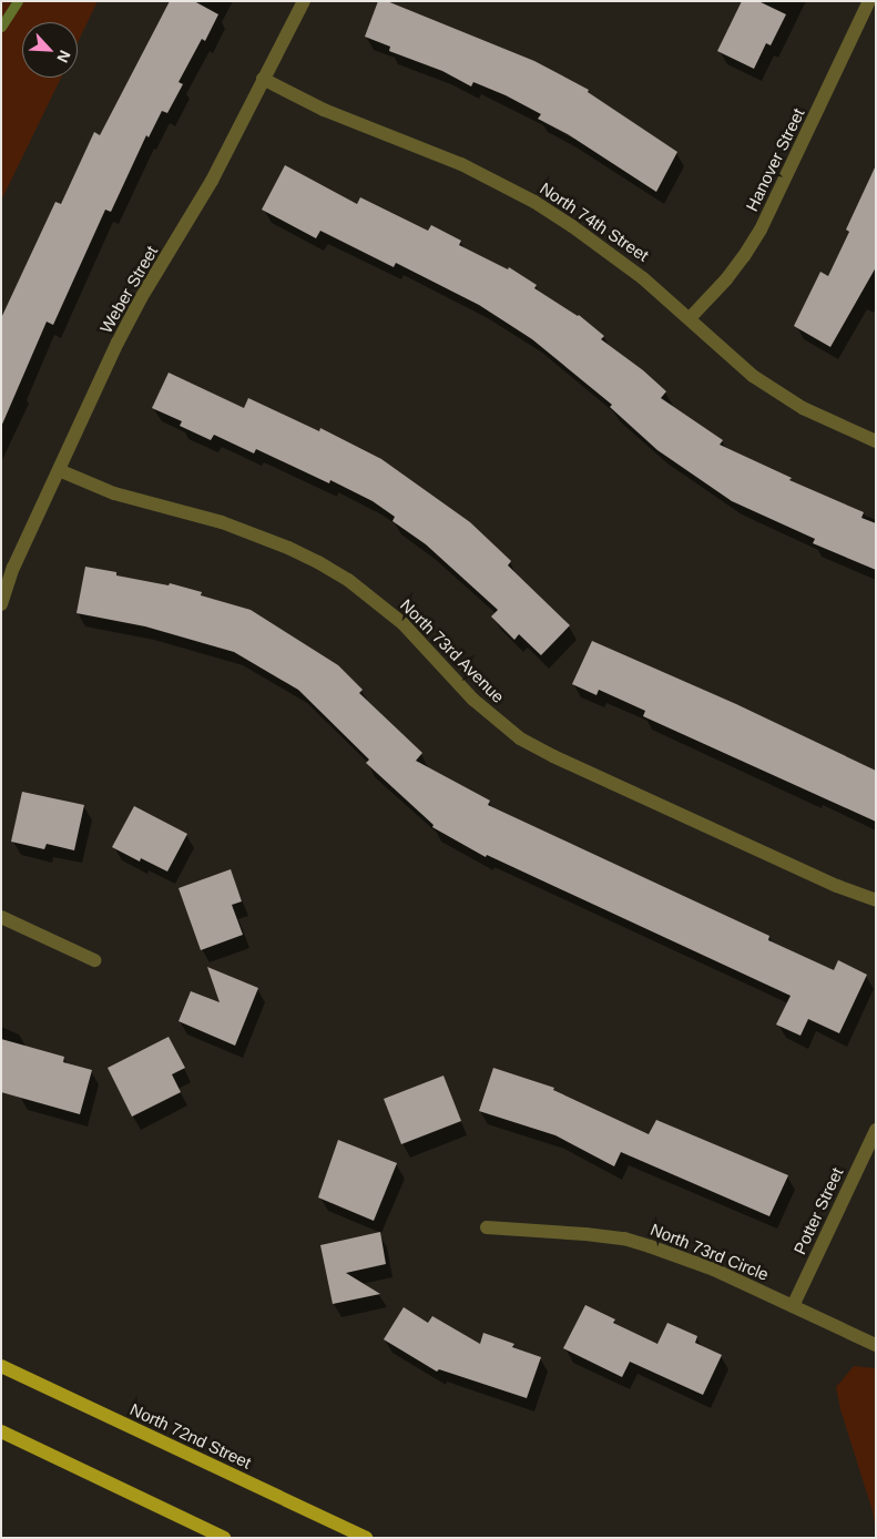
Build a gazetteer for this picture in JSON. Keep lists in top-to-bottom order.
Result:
{
  "streets": {
    "main road": ["North 72nd Street"],
    "street": [
      "Hanover Street",
      "North 74th Street",
      "Weber Street",
      "North 73rd Avenue",
      "Potter Street",
      "North 73rd Circle"
    ]
  },
  "crossings": [
    ["Hanover Street", "North 74th Street"],
    ["North 74th Street", "Weber Street"],
    ["Weber Street", "North 73rd Avenue"],
    ["Potter Street", "North 73rd Circle"]
  ],
  "north": "bottom right"
}
